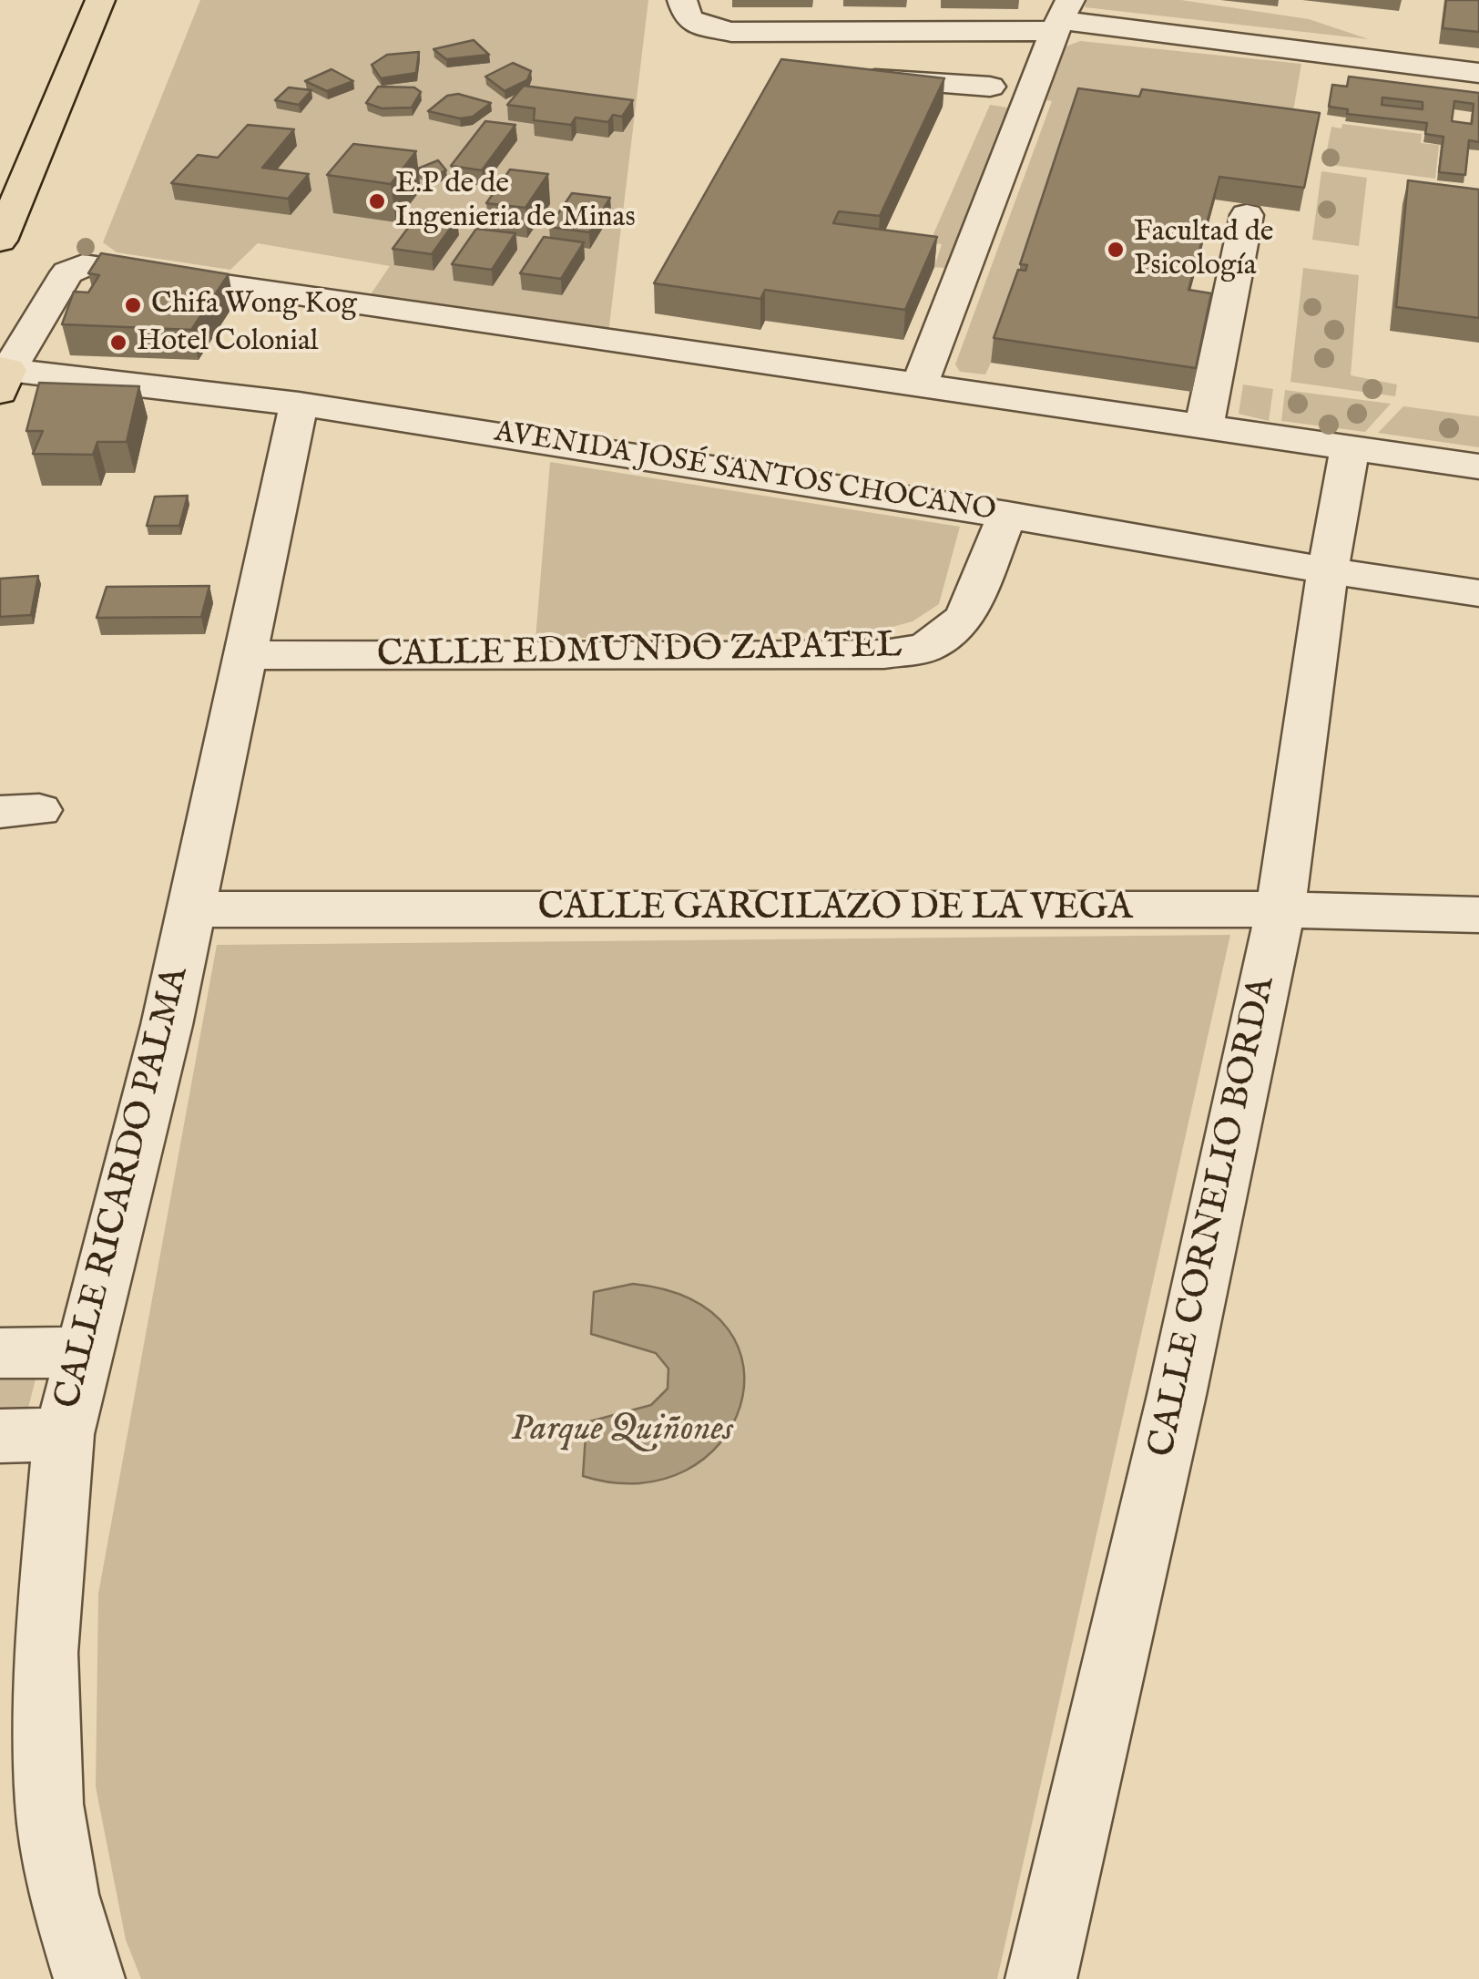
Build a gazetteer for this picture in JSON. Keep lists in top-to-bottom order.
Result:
{
  "streets": {
    "street": [
      "AVENIDA JOSÉ SANTOS CHOCANO",
      "CALLE EDMUNDO ZAPATEL",
      "CALLE GARCILAZO DE LA VEGA",
      "CALLE RICARDO PALMA",
      "CALLE CORNELIO BORDA"
    ]
  },
  "crossings": [
    ["AVENIDA JOSÉ SANTOS CHOCANO", "CALLE EDMUNDO ZAPATEL"],
    ["AVENIDA JOSÉ SANTOS CHOCANO", "CALLE RICARDO PALMA"],
    ["AVENIDA JOSÉ SANTOS CHOCANO", "CALLE CORNELIO BORDA"],
    ["CALLE EDMUNDO ZAPATEL", "CALLE RICARDO PALMA"],
    ["CALLE GARCILAZO DE LA VEGA", "CALLE RICARDO PALMA"],
    ["CALLE GARCILAZO DE LA VEGA", "CALLE CORNELIO BORDA"]
  ],
  "parks": ["Parque Quiñones"],
  "places": [
    "E.P de de Ingenieria de Minas",
    "Facultad de Psicología",
    "Chifa Wong Kog",
    "Hotel Colonial"
  ]
}
